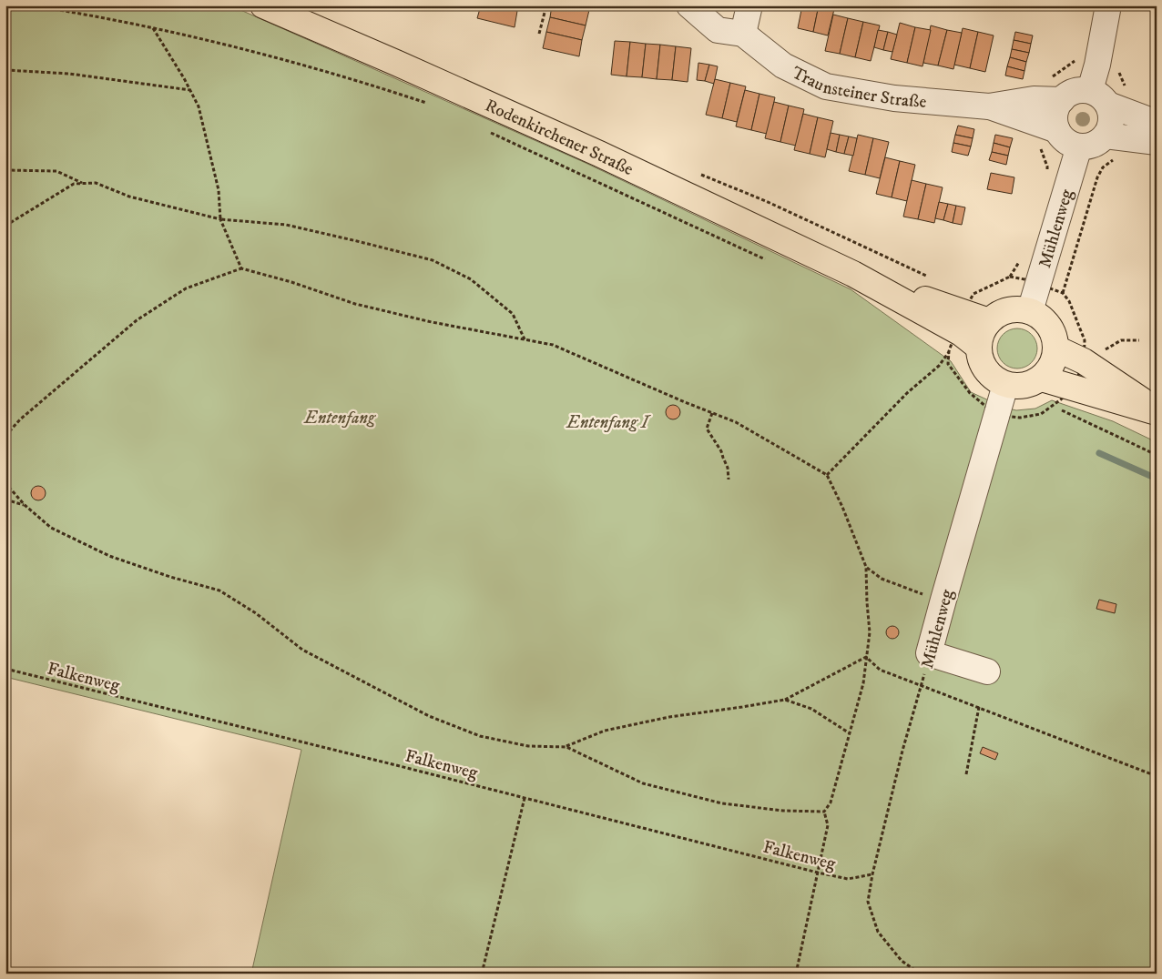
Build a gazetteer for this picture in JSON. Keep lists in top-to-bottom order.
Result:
{
  "streets": {
    "main road": ["Rodenkirchener Straße"],
    "street": ["Traunsteiner Straße", "Mühlenweg"],
    "path": ["Falkenweg"]
  },
  "crossings": [
    ["Traunsteiner Straße", "Mühlenweg"],
    ["Rodenkirchener Straße", "Mühlenweg"],
    ["Mühlenweg", "Falkenweg"]
  ],
  "parks": ["Entenfang", "Entenfang I"]
}
